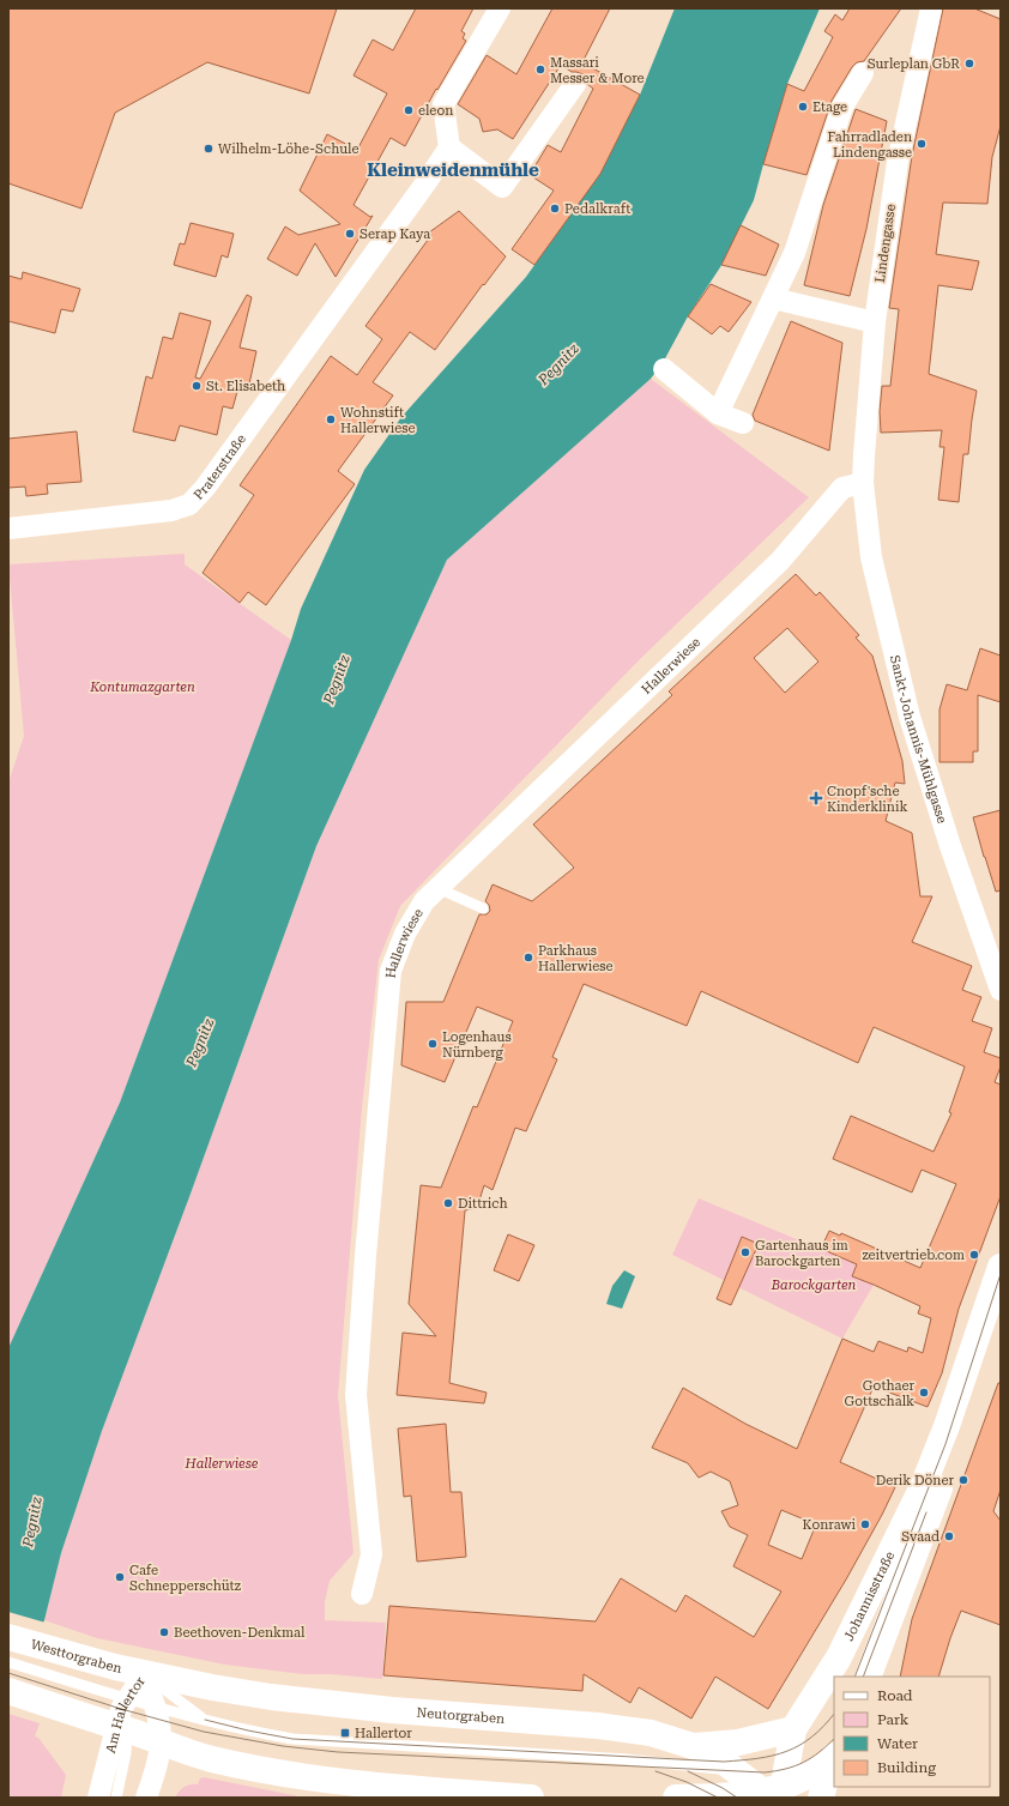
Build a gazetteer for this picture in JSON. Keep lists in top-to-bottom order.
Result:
{
  "streets": {
    "main road": ["Johannisstraße", "Westtorgraben", "Neutorgraben"],
    "street": [
      "Lindengasse",
      "Praterstraße",
      "Hallerwiese",
      "Sankt-Johannis-Mühlgasse",
      "Am Hallertor"
    ]
  },
  "crossings": [
    ["Lindengasse", "Hallerwiese"],
    ["Lindengasse", "Sankt-Johannis-Mühlgasse"],
    ["Hallerwiese", "Sankt-Johannis-Mühlgasse"],
    ["Johannisstraße", "Neutorgraben"],
    ["Westtorgraben", "Neutorgraben"],
    ["Westtorgraben", "Am Hallertor"],
    ["Neutorgraben", "Am Hallertor"]
  ],
  "districts": ["Kleinweidenmühle"],
  "water": ["Pegnitz"],
  "parks": ["Kontumazgarten", "Barockgarten", "Hallerwiese"],
  "places": {
    "other": [
      "Surleplan GbR",
      "Massari Messer & More",
      "Etage",
      "eleon",
      "Fahrradladen Lindengasse",
      "Wilhelm-Löhe-Schule",
      "Pedalkraft",
      "Serap Kaya",
      "St. Elisabeth",
      "Wohnstift Hallerwiese",
      "Parkhaus Hallerwiese",
      "Logenhaus Nürnberg",
      "Dittrich",
      "Gartenhaus im Barockgarten",
      "zeitvertrieb.com",
      "Gothaer Gottschalk",
      "Derik Döner",
      "Konrawi",
      "Svaad",
      "Cafe Schnepperschütz",
      "Beethoven-Denkmal"
    ],
    "health": ["Cnopf'sche Kinderklinik"],
    "transit": ["Hallertor"]
  },
  "legend": [
    "Road",
    "Park",
    "Water",
    "Building"
  ]
}
